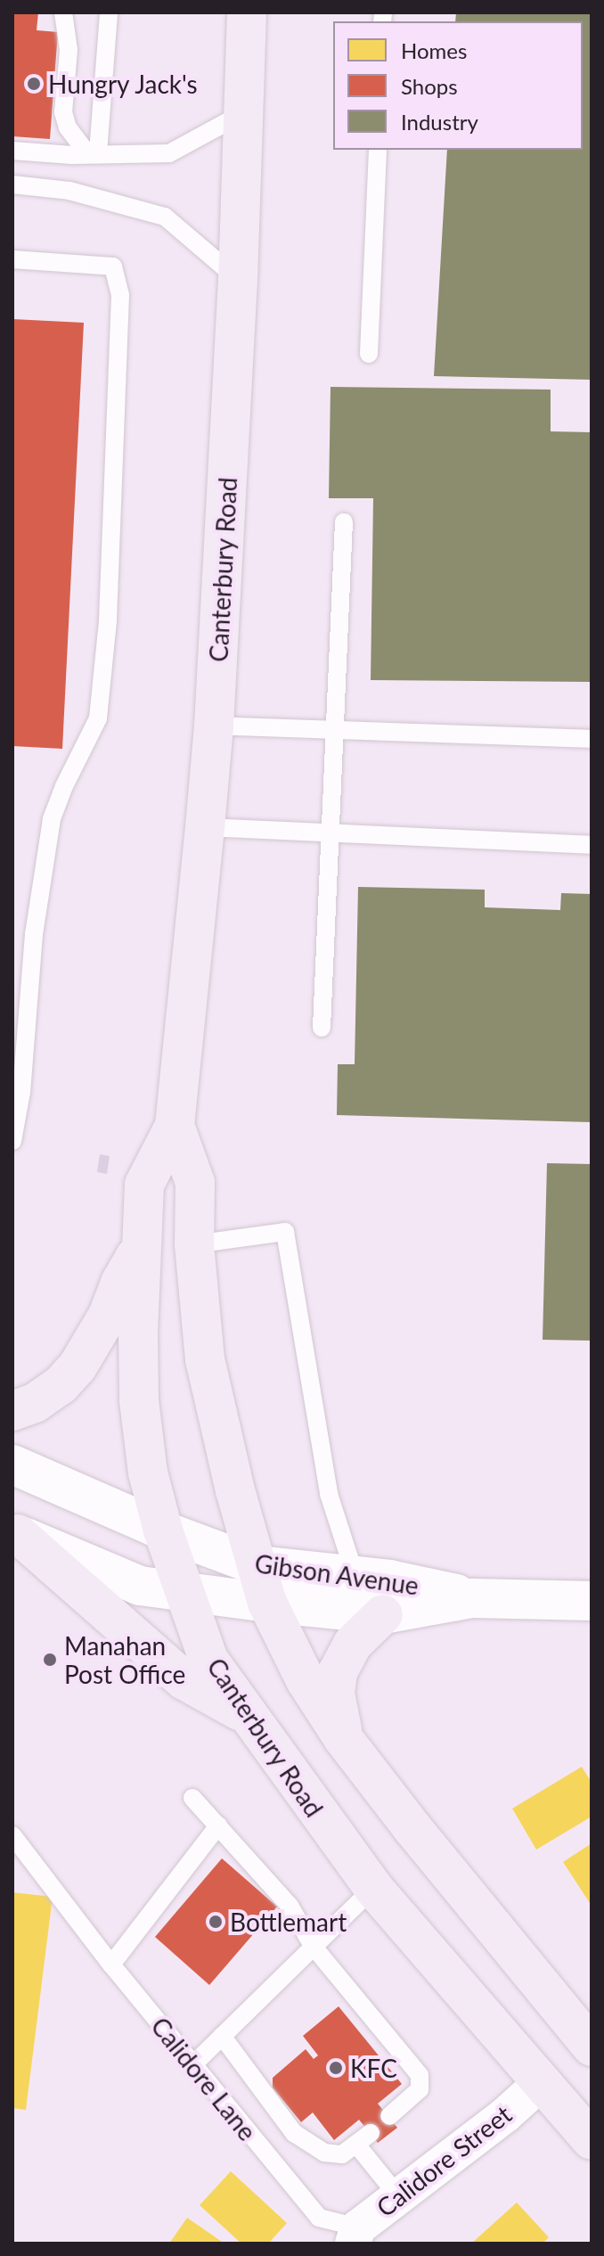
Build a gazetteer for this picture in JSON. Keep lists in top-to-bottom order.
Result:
{
  "streets": {
    "highway": ["Canterbury Road"],
    "main road": ["Gibson Avenue"],
    "street": ["Calidore Street"],
    "lane": ["Calidore Lane"]
  },
  "crossings": [
    ["Canterbury Road", "Gibson Avenue"],
    ["Canterbury Road", "Calidore Street"],
    ["Calidore Lane", "Calidore Street"]
  ],
  "places": [
    "Hungry Jack's",
    "Manahan Post Office",
    "Bottlemart",
    "KFC"
  ],
  "legend": ["Homes", "Shops", "Industry"]
}
